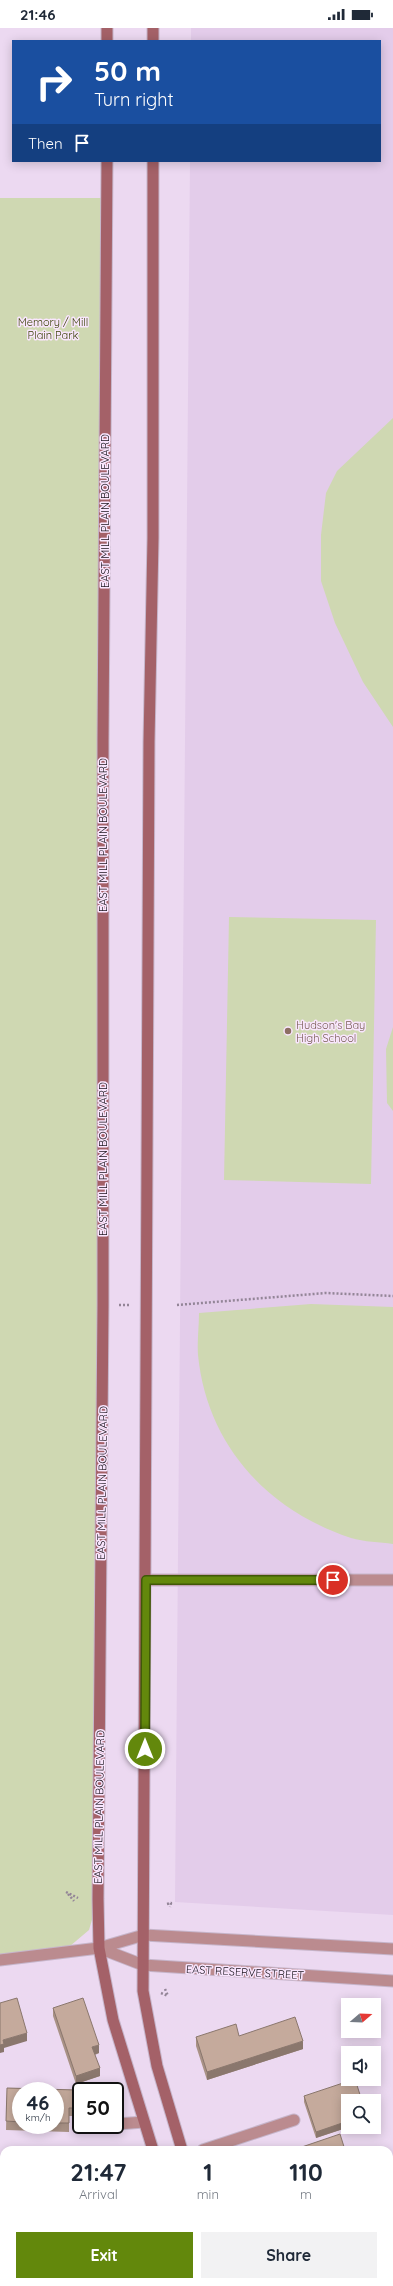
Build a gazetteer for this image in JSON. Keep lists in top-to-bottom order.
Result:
{
  "streets": {
    "main road": ["EAST MILL PLAIN BOULEVARD"],
    "street": ["EAST RESERVE STREET"]
  },
  "crossings": [
    ["EAST MILL PLAIN BOULEVARD", "EAST RESERVE STREET"]
  ],
  "parks": ["Memory / Mill Plain Park"],
  "places": ["Hudson's Bay High School"],
  "north": "right",
  "page": {
    "status": "21:46",
    "turn": ["50 m", "Turn right"],
    "then": "Then",
    "speed": "46 km/h",
    "limit": "50",
    "eta": [
      "21:47",
      "Arrival",
      "1",
      "min",
      "110",
      "m"
    ],
    "buttons": ["Exit", "Share"]
  }
}
